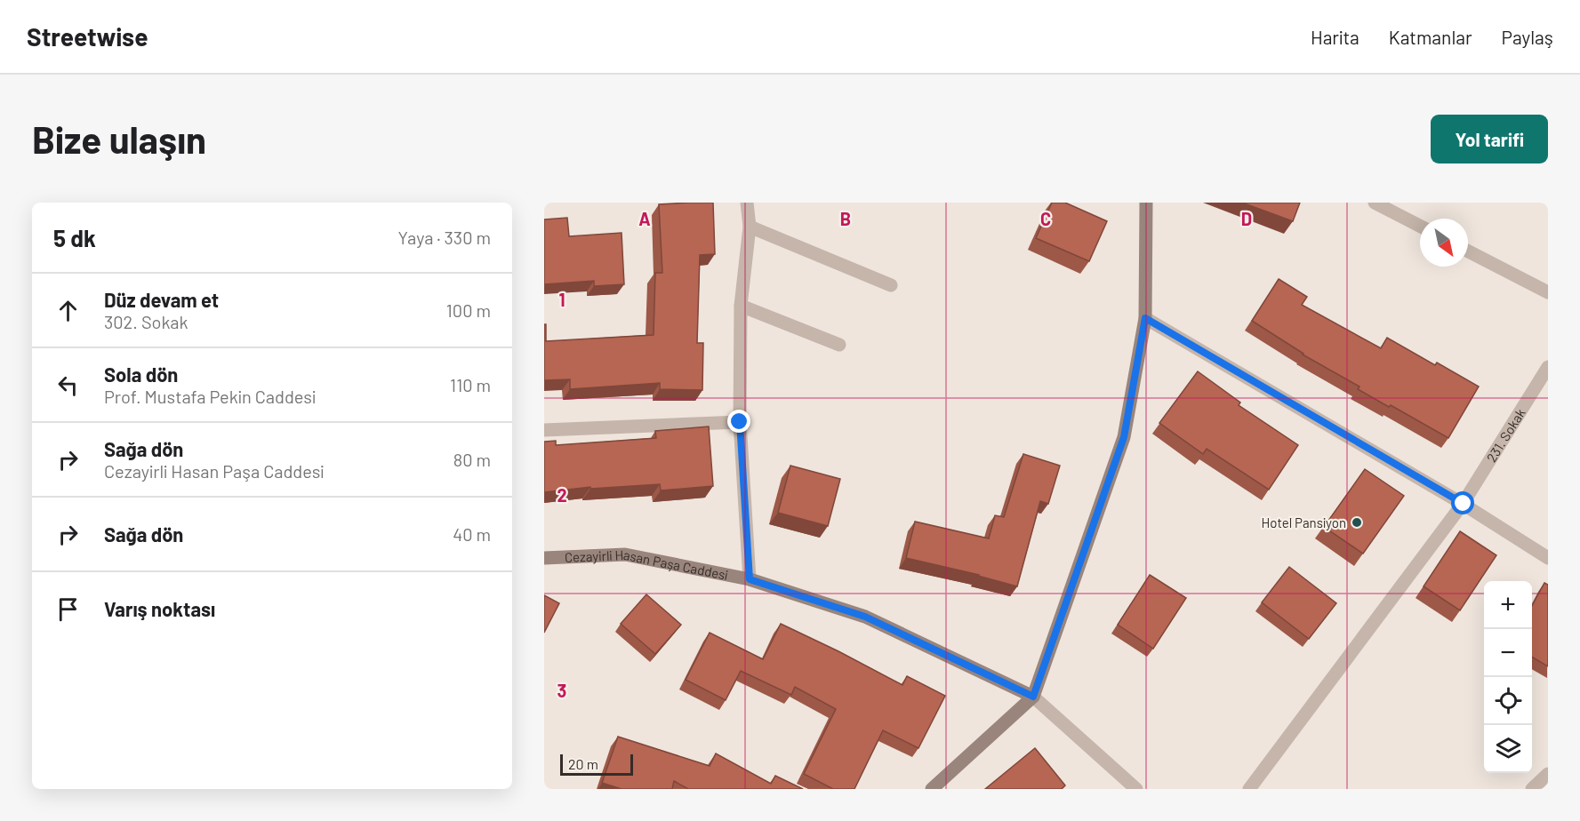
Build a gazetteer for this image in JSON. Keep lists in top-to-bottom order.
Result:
{
  "streets": {
    "main road": ["Cezayirli Hasan Paşa Caddesi"],
    "street": ["231. Sokak"]
  },
  "places": ["Hotel Pansiyon"],
  "scale_bar": "20 m",
  "north": "bottom right",
  "page": {
    "header": "Streetwise",
    "nav": ["Harita", "Katmanlar", "Paylaş"],
    "buttons": "Yol tarifi",
    "title": "Bize ulaşın",
    "heading": ["5 dk", "Yaya · 330 m"],
    "list": [
      ["Düz devam et", "302. Sokak", "100 m"],
      ["Sola dön", "Prof. Mustafa Pekin Caddesi", "110 m"],
      ["Sağa dön", "Cezayirli Hasan Paşa Caddesi", "80 m"],
      ["Sağa dön", "40 m"],
      "Varış noktası"
    ],
    "map_buttons": ["+", "−"],
    "scale": "20 m"
  },
  "grid": {
    "columns": [
      "A",
      "B",
      "C",
      "D"
    ],
    "rows": ["1", "2", "3"]
  }
}
